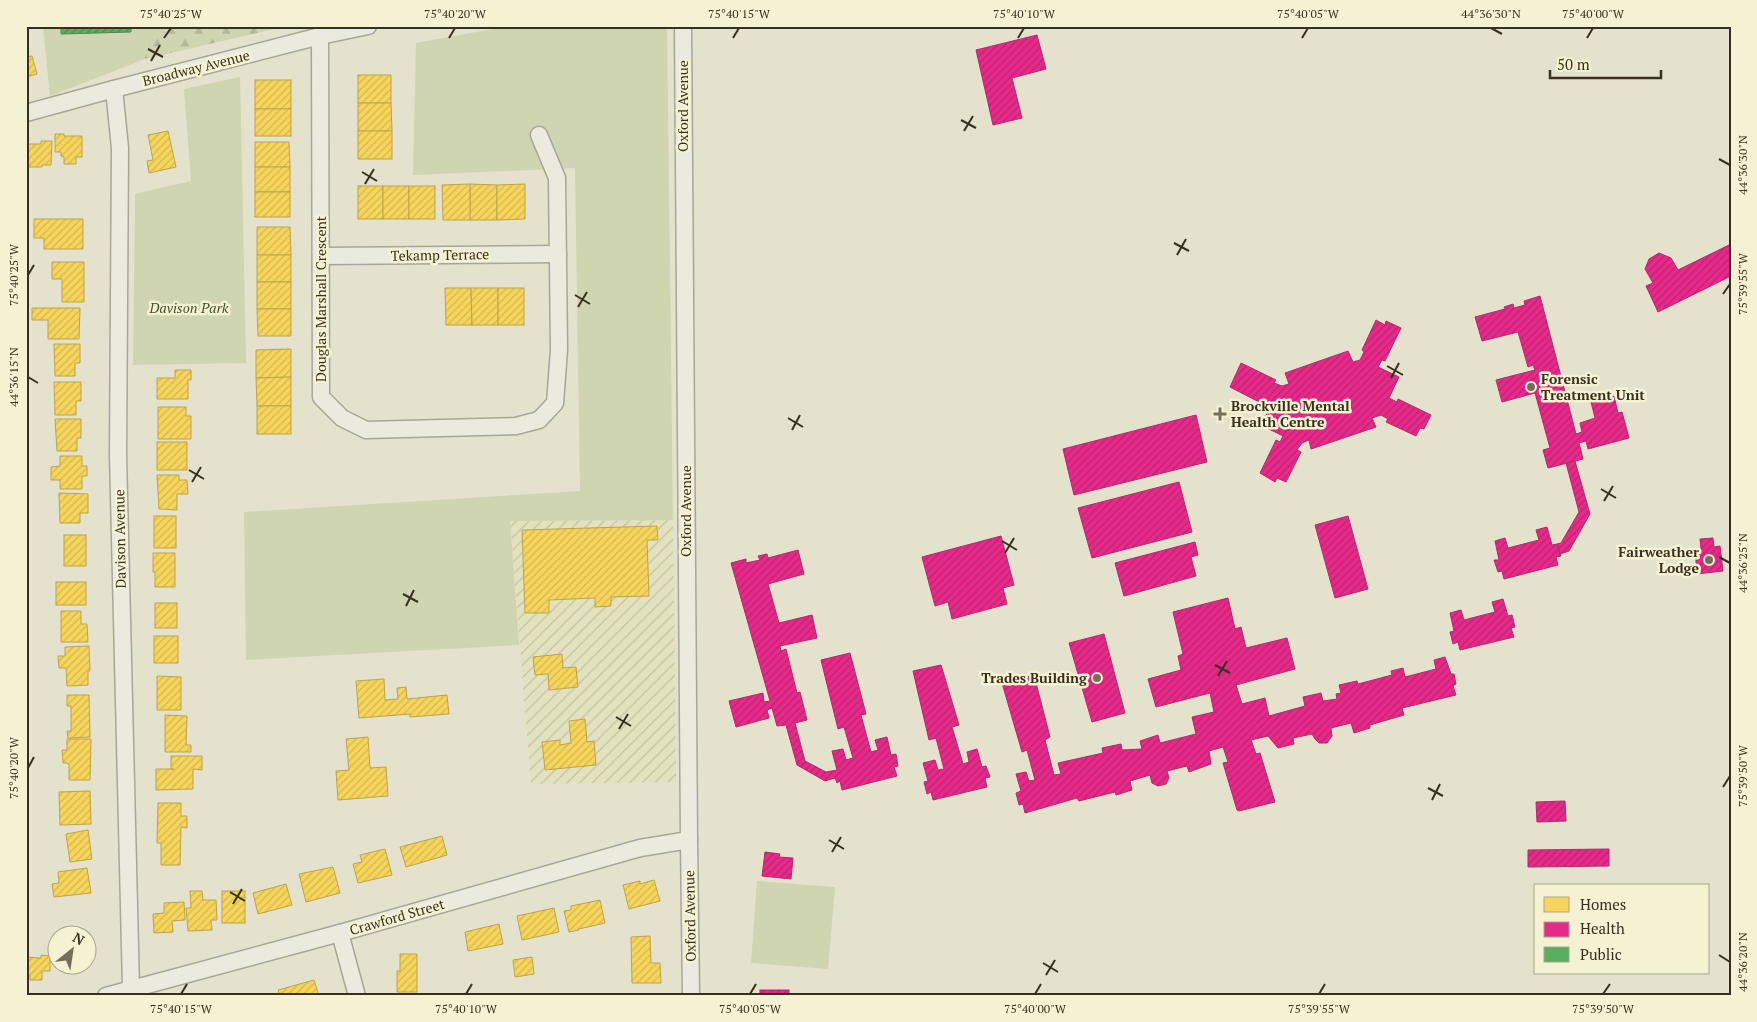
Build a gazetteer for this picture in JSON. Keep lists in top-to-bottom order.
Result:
{
  "streets": {
    "street": [
      "Broadway Avenue",
      "Oxford Avenue",
      "Tekamp Terrace",
      "Douglas Marshall Crescent",
      "Davison Avenue",
      "Crawford Street"
    ]
  },
  "crossings": [
    ["Broadway Avenue", "Douglas Marshall Crescent"],
    ["Broadway Avenue", "Davison Avenue"],
    ["Oxford Avenue", "Crawford Street"],
    ["Tekamp Terrace", "Douglas Marshall Crescent"],
    ["Davison Avenue", "Crawford Street"]
  ],
  "parks": ["Davison Park"],
  "places": {
    "other": ["Forensic Treatment Unit", "Fairweather Lodge", "Trades Building"],
    "health": ["Brockville Mental Health Centre"]
  },
  "legend": ["Homes", "Health", "Public"],
  "scale_bar": "50 m",
  "north": "top right",
  "coordinates": [
    "75°40'25\"W",
    "75°40'20\"W",
    "75°40'15\"W",
    "75°40'10\"W",
    "75°40'05\"W",
    "44°36'30\"N",
    "75°40'00\"W",
    "75°39'55\"W",
    "44°36'15\"N",
    "44°36'25\"N",
    "75°39'50\"W",
    "44°36'20\"N"
  ]
}
